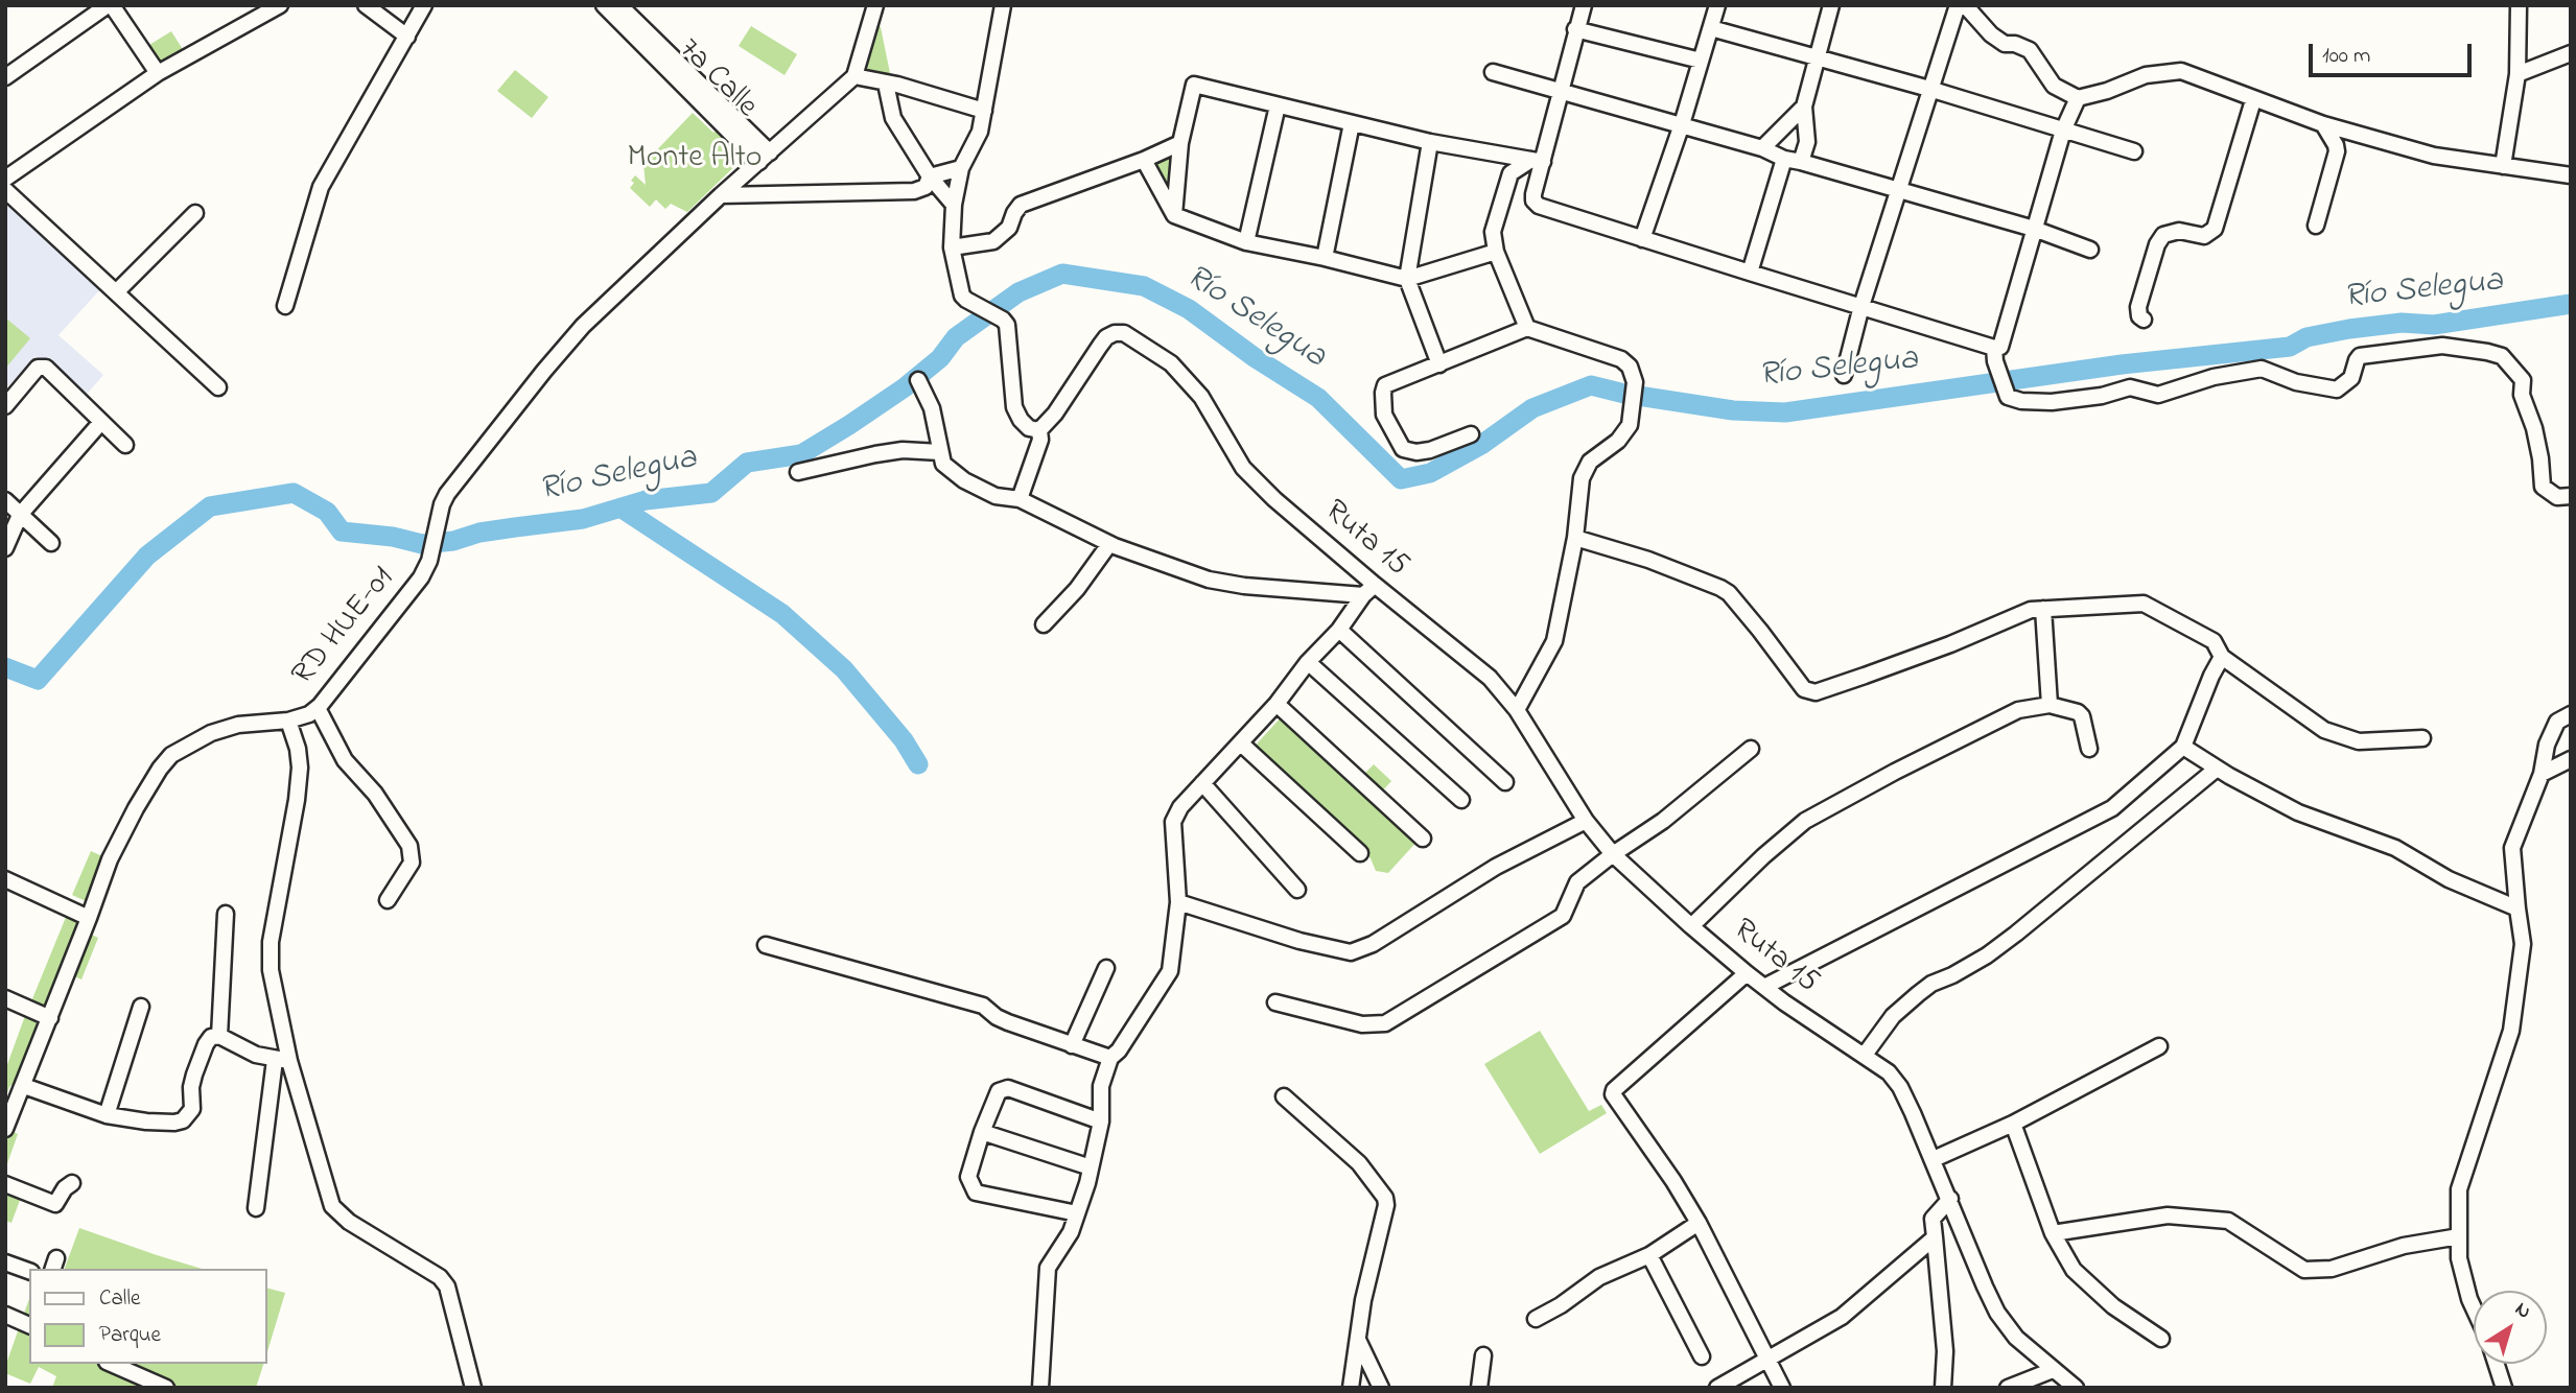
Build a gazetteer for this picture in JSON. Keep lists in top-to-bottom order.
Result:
{
  "streets": {
    "street": ["7a Calle", "Ruta 15", "RD HUE-01"]
  },
  "crossings": [
    ["7a Calle", "RD HUE-01"]
  ],
  "water": ["Río Selegua"],
  "parks": ["Monte Alto"],
  "legend": ["Calle", "Parque"],
  "scale_bar": "100 m",
  "north": "top right"
}
